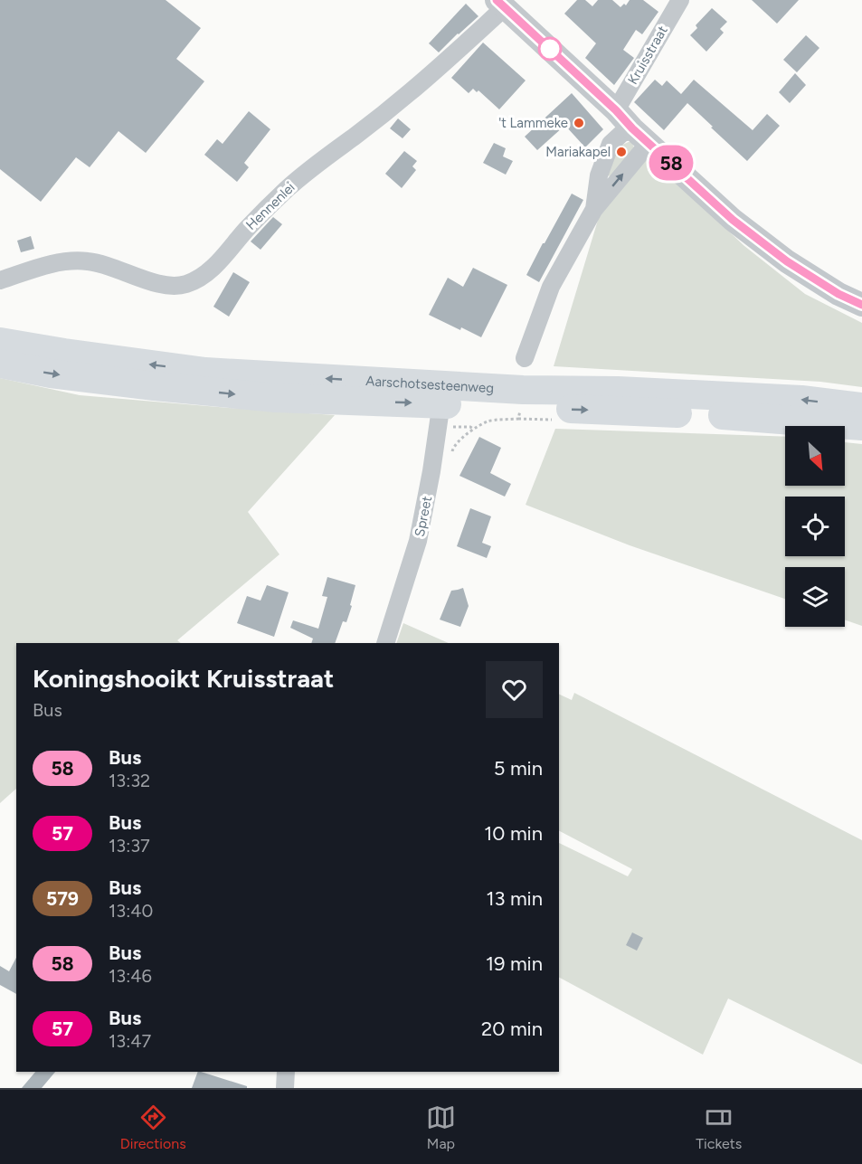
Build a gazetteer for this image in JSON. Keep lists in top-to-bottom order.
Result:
{
  "streets": {
    "main road": ["Aarschotsesteenweg"],
    "street": ["Kruisstraat", "Hennenlei", "Spreet"]
  },
  "crossings": [
    ["Aarschotsesteenweg", "Spreet"]
  ],
  "places": ["'t Lammeke", "Mariakapel"],
  "lines": ["bus line 58"],
  "north": "bottom right",
  "page": {
    "on_map": "58",
    "heading": ["Koningshooikt Kruisstraat", "Bus"],
    "list": [
      {
        "mark": "58",
        "name": "Bus",
        "note": "13:32",
        "value": "5 min"
      },
      {
        "mark": "57",
        "name": "Bus",
        "note": "13:37",
        "value": "10 min"
      },
      {
        "mark": "579",
        "name": "Bus",
        "note": "13:40",
        "value": "13 min"
      },
      {
        "mark": "58",
        "name": "Bus",
        "note": "13:46",
        "value": "19 min"
      },
      {
        "mark": "57",
        "name": "Bus",
        "note": "13:47",
        "value": "20 min"
      }
    ],
    "tabs": ["Directions", "Map", "Tickets"]
  }
}
